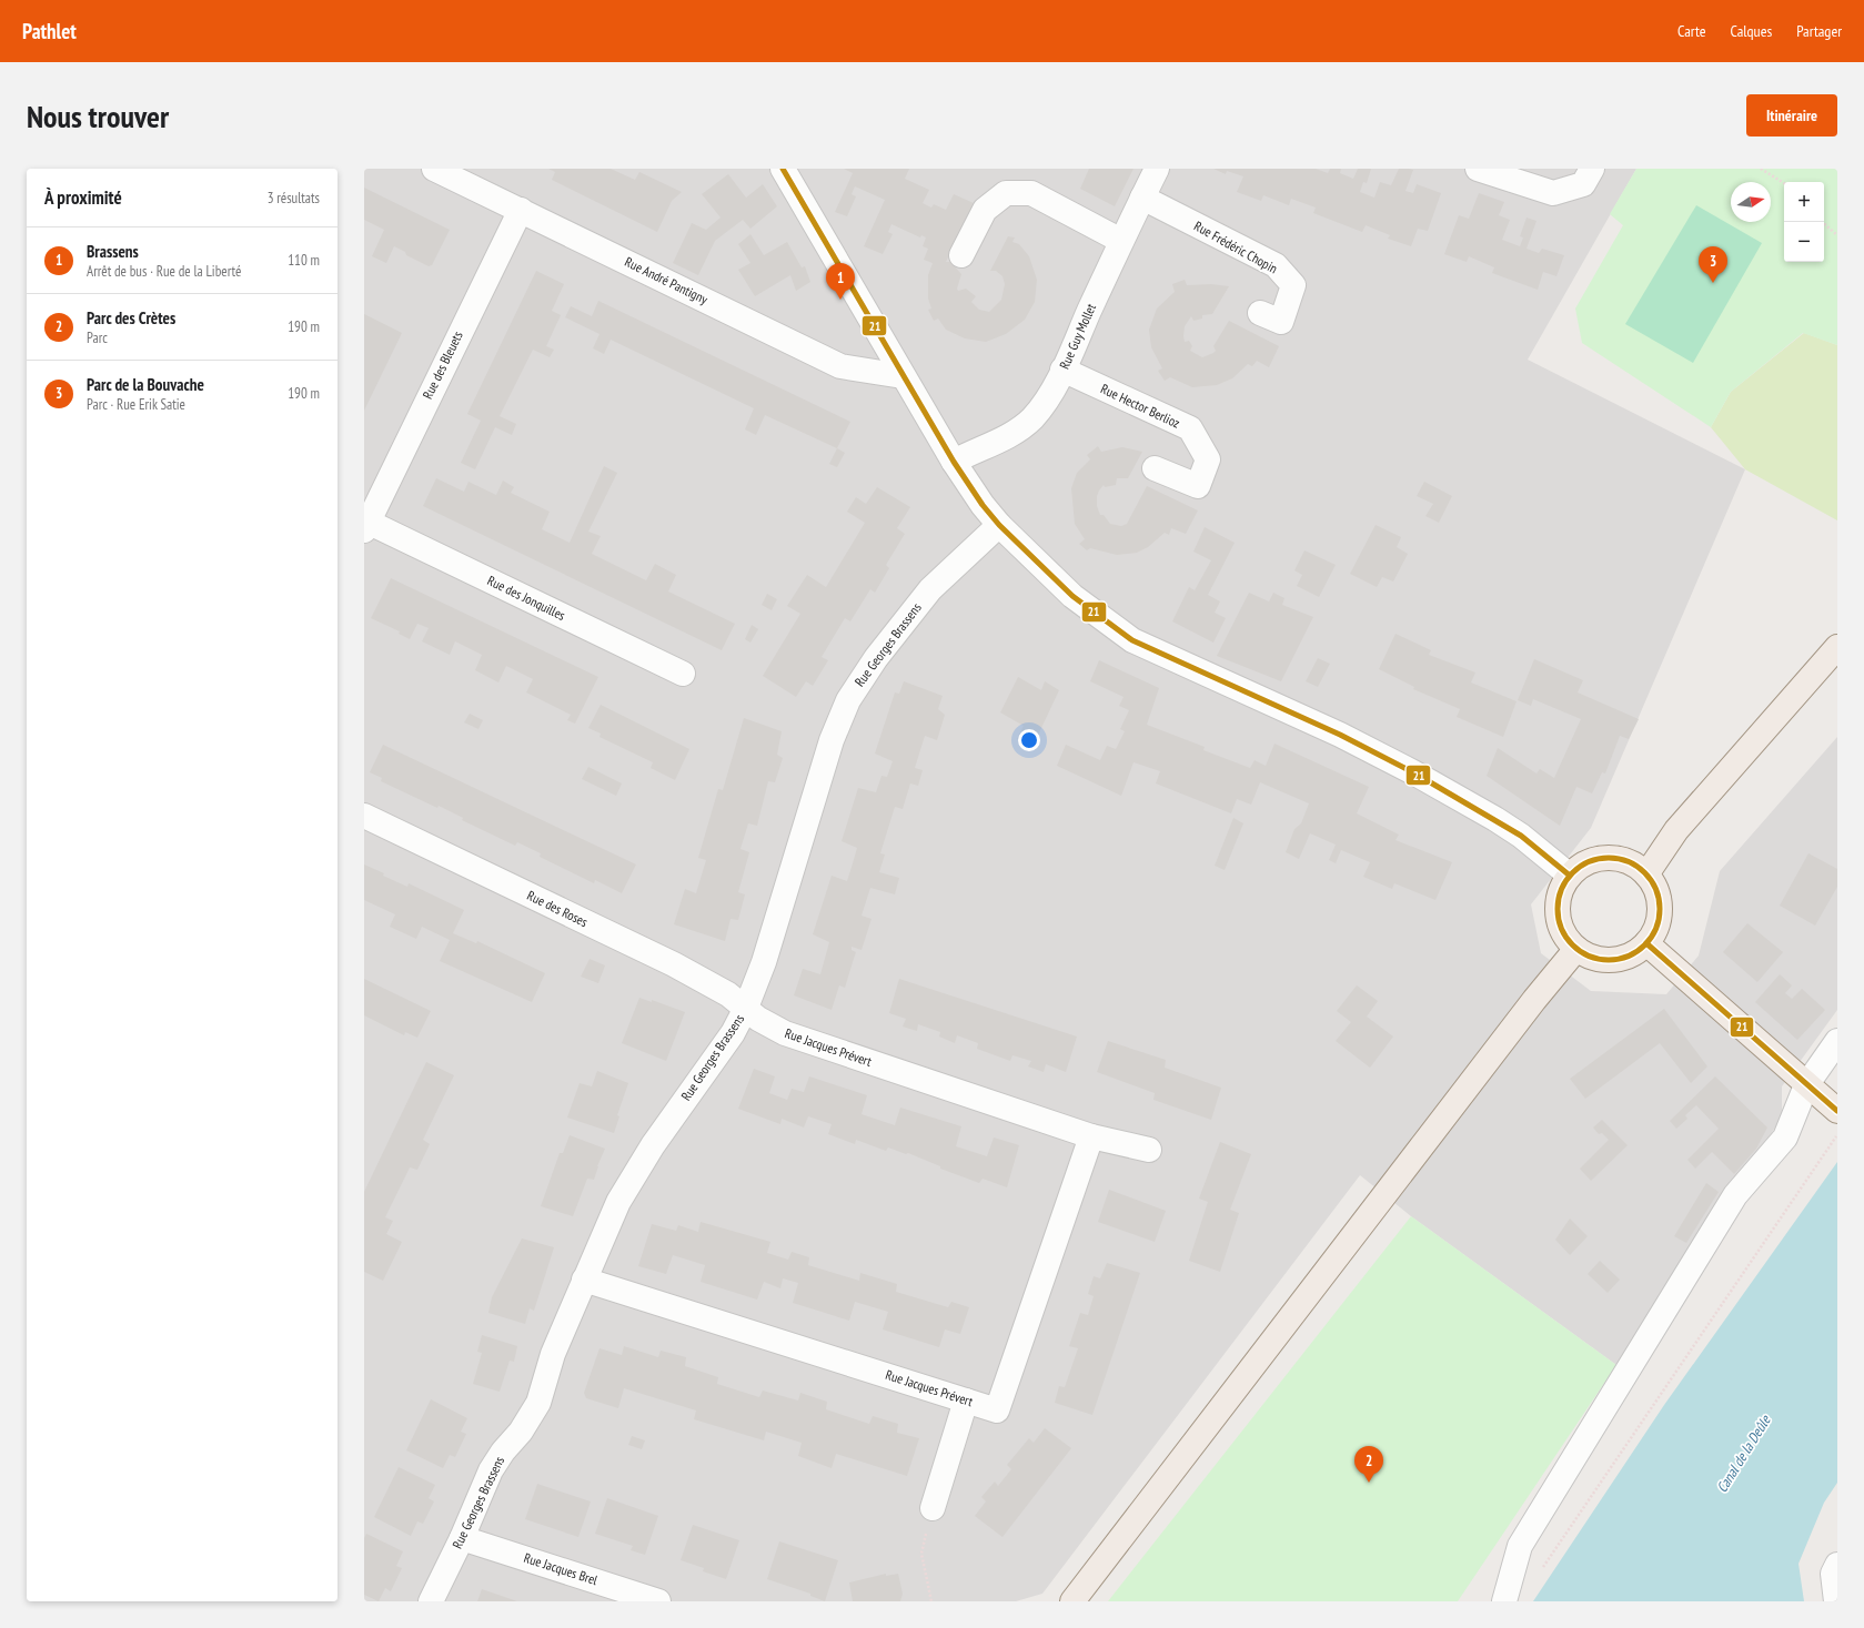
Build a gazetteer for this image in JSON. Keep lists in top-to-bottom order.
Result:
{
  "streets": {
    "street": [
      "Rue Frédéric Chopin",
      "Rue André Pantigny",
      "Rue Guy Mollet",
      "Rue des Bleuets",
      "Rue Hector Berlioz",
      "Rue des Jonquilles",
      "Rue Georges Brassens",
      "Rue des Roses",
      "Rue Jacques Prévert",
      "Rue Jacques Brel"
    ]
  },
  "crossings": [
    ["Rue Frédéric Chopin", "Rue Guy Mollet"],
    ["Rue André Pantigny", "Rue des Bleuets"],
    ["Rue Guy Mollet", "Rue Hector Berlioz"],
    ["Rue des Bleuets", "Rue des Jonquilles"],
    ["Rue Georges Brassens", "Rue des Roses"],
    ["Rue Georges Brassens", "Rue Jacques Prévert"],
    ["Rue Georges Brassens", "Rue Jacques Brel"],
    ["Rue des Roses", "Rue Jacques Prévert"]
  ],
  "water": ["Canal de la Deûle"],
  "lines": ["transit line 21"],
  "north": "right",
  "page": {
    "header": "Pathlet",
    "nav": ["Carte", "Calques", "Partager"],
    "buttons": "Itinéraire",
    "title": "Nous trouver",
    "heading": ["À proximité", "3 résultats"],
    "map_buttons": ["+", "−"],
    "list": [
      {
        "mark": "1",
        "name": "Brassens",
        "note": "Arrêt de bus · Rue de la Liberté",
        "value": "110 m"
      },
      {
        "mark": "2",
        "name": "Parc des Crètes",
        "note": "Parc",
        "value": "190 m"
      },
      {
        "mark": "3",
        "name": "Parc de la Bouvache",
        "note": "Parc · Rue Erik Satie",
        "value": "190 m"
      }
    ],
    "pins": ["3", "1", "2"]
  }
}
